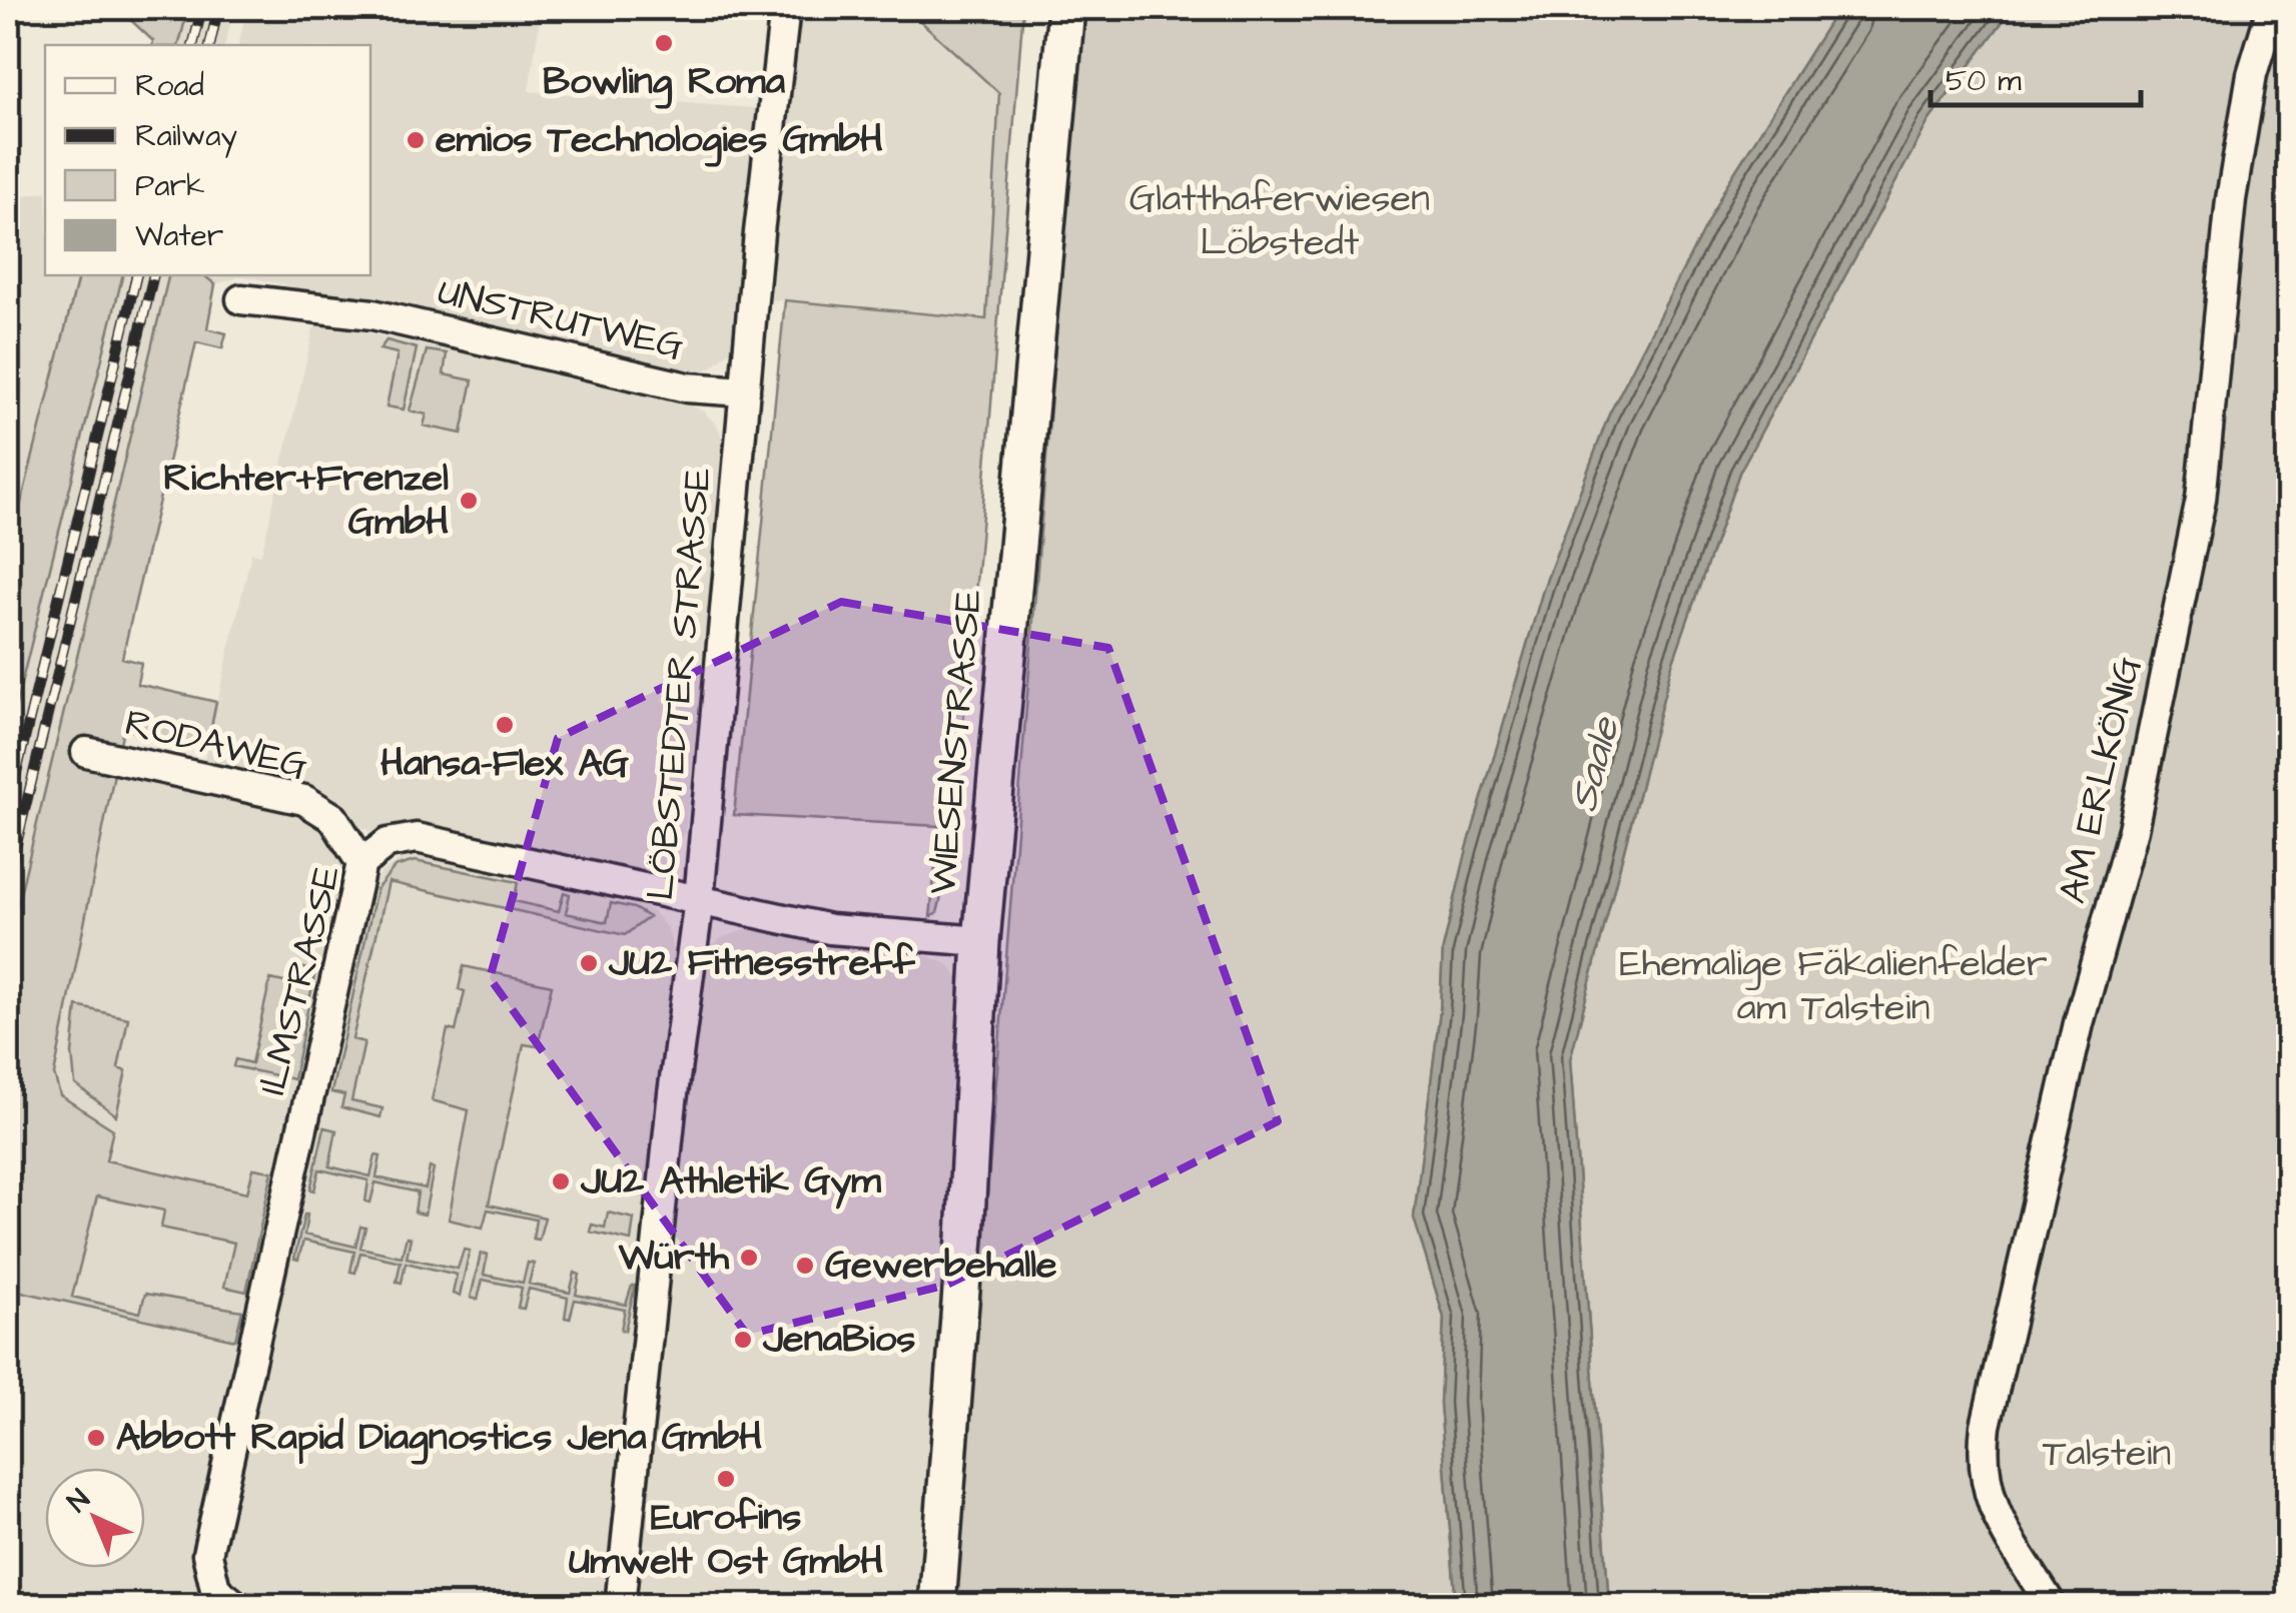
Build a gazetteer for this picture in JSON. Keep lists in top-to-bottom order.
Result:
{
  "streets": {
    "street": [
      "UNSTRUTWEG",
      "LÖBSTEDTER STRASSE",
      "WIESENSTRASSE",
      "RODAWEG",
      "AM ERLKÖNIG",
      "ILMSTRASSE"
    ]
  },
  "crossings": [
    ["UNSTRUTWEG", "LÖBSTEDTER STRASSE"],
    ["LÖBSTEDTER STRASSE", "ILMSTRASSE"],
    ["WIESENSTRASSE", "ILMSTRASSE"],
    ["RODAWEG", "ILMSTRASSE"]
  ],
  "water": ["Saale"],
  "parks": ["Glatthaferwiesen Löbstedt", "Ehemalige Fäkalienfelder am Talstein", "Talstein"],
  "places": [
    "Bowling Roma",
    "emios Technologies GmbH",
    "Richter+Frenzel GmbH",
    "Hansa-Flex AG",
    "JU2 Fitnesstreff",
    "JU2 Athletik Gym",
    "Würth",
    "Gewerbehalle",
    "JenaBios",
    "Abbott Rapid Diagnostics Jena GmbH",
    "Eurofins Umwelt Ost GmbH"
  ],
  "legend": [
    "Road",
    "Railway",
    "Park",
    "Water"
  ],
  "scale_bar": "50 m",
  "north": "top left"
}
